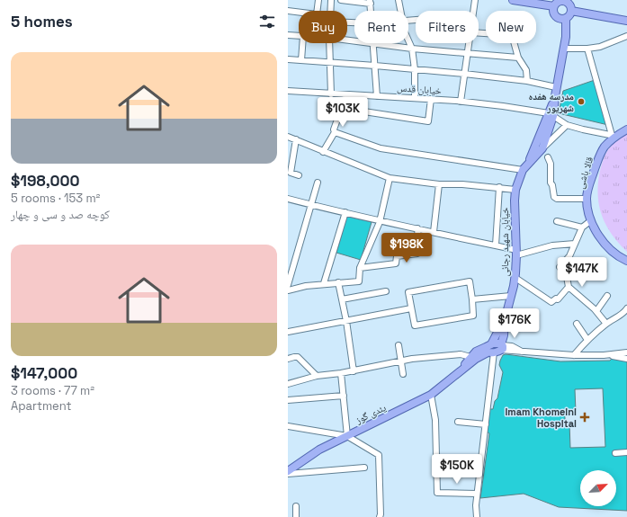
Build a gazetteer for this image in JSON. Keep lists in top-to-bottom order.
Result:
{
  "streets": {
    "main road": ["قالا باشی", "خیابان شهید رجائی", "یئدی گوز"],
    "street": ["خیابان قدس"]
  },
  "crossings": [
    ["خیابان قدس", "خیابان شهید رجائی"],
    ["خیابان شهید رجائی", "یئدی گوز"]
  ],
  "places": {
    "other": ["مدرسه هفده شهریور"],
    "health": ["Imam Khomeini Hospital"]
  },
  "north": "top right",
  "page": {
    "heading": "5 homes",
    "chip": [
      "Buy",
      "Rent",
      "Filters",
      "New"
    ],
    "list": [
      {
        "name": "$198,000",
        "note": "5 rooms · 153 m² · کوچه صد و سی و چهار"
      },
      {
        "name": "$147,000",
        "note": "3 rooms · 77 m² · Apartment"
      }
    ],
    "price": [
      "$103K",
      "$198K",
      "$147K",
      "$176K",
      "$150K"
    ]
  }
}
